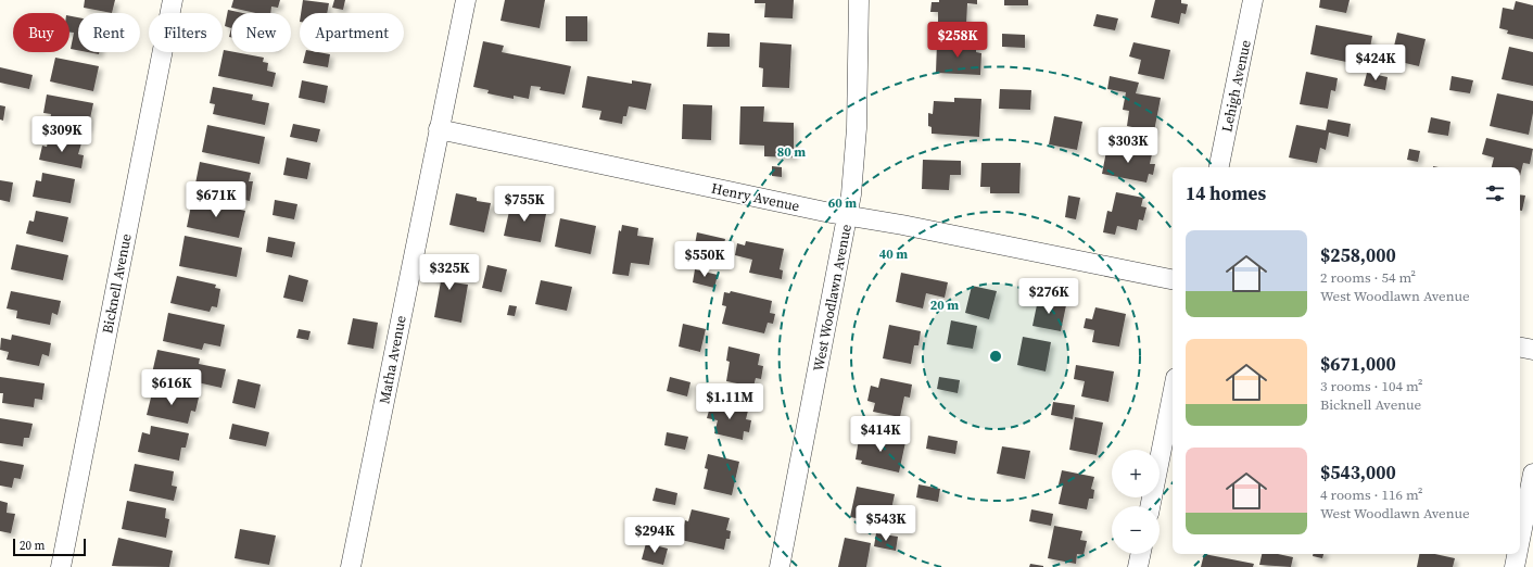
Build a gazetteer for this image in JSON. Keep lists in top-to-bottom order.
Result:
{
  "streets": {
    "street": [
      "Lehigh Avenue",
      "Henry Avenue",
      "Bicknell Avenue",
      "West Woodlawn Avenue",
      "Matha Avenue"
    ]
  },
  "crossings": [
    ["Henry Avenue", "West Woodlawn Avenue"],
    ["Henry Avenue", "Matha Avenue"]
  ],
  "scale_bar": "20 m",
  "page": {
    "chip": [
      "Buy",
      "Rent",
      "Filters",
      "New",
      "Apartment"
    ],
    "price": [
      "$258K",
      "$424K",
      "$309K",
      "$303K",
      "$671K",
      "$755K",
      "$550K",
      "$325K",
      "$276K",
      "$616K",
      "$1.11M",
      "$414K",
      "$543K",
      "$294K"
    ],
    "heading": "14 homes",
    "list": [
      {
        "name": "$258,000",
        "note": "2 rooms · 54 m² · West Woodlawn Avenue"
      },
      {
        "name": "$671,000",
        "note": "3 rooms · 104 m² · Bicknell Avenue"
      },
      {
        "name": "$543,000",
        "note": "4 rooms · 116 m² · West Woodlawn Avenue"
      }
    ],
    "map_buttons": ["+", "−"],
    "scale": "20 m"
  },
  "rings": [
    "80 m",
    "60 m",
    "40 m",
    "20 m"
  ]
}
